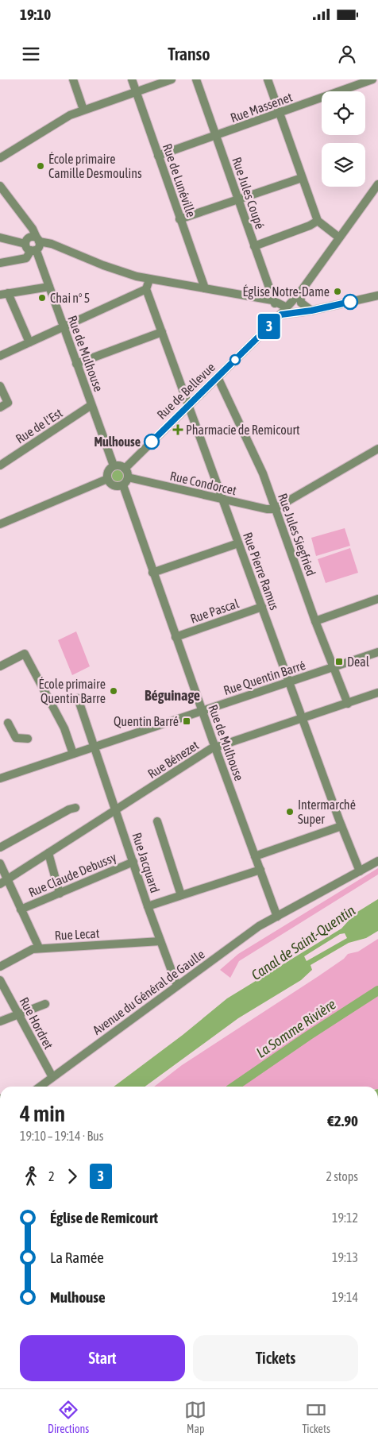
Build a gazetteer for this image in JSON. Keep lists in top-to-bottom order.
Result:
{
  "streets": {
    "street": [
      "Rue Massenet",
      "Rue de Lunéville",
      "Rue Jules Coupé",
      "Rue de Mulhouse",
      "Rue de Bellevue",
      "Rue de l'Est",
      "Rue Condorcet",
      "Rue Jules Siegfried",
      "Rue Pierre Ramus",
      "Rue Pascal",
      "Rue Quentin Barré",
      "Rue Bénezet",
      "Rue Jacquard",
      "Rue Claude Debussy",
      "Rue Lecat",
      "Avenue du Général de Gaulle",
      "Rue Hordret"
    ]
  },
  "crossings": [
    ["Rue Massenet", "Rue de Lunéville"],
    ["Rue Massenet", "Rue Jules Coupé"],
    ["Rue Jules Coupé", "Rue de Bellevue"],
    ["Rue de Mulhouse", "Rue de Bellevue"],
    ["Rue de Mulhouse", "Rue de l'Est"],
    ["Rue de Mulhouse", "Rue Condorcet"],
    ["Rue de Mulhouse", "Rue Pascal"],
    ["Rue de Mulhouse", "Rue Quentin Barré"],
    ["Rue de Mulhouse", "Rue Bénezet"],
    ["Rue de Mulhouse", "Avenue du Général de Gaulle"],
    ["Rue de Bellevue", "Rue Condorcet"],
    ["Rue de Bellevue", "Rue Jules Siegfried"],
    ["Rue de Bellevue", "Rue Pierre Ramus"],
    ["Rue Condorcet", "Rue Jules Siegfried"],
    ["Rue Condorcet", "Rue Pierre Ramus"],
    ["Rue Jules Siegfried", "Rue Quentin Barré"],
    ["Rue Jules Siegfried", "Rue Bénezet"],
    ["Rue Pierre Ramus", "Rue Pascal"],
    ["Rue Pierre Ramus", "Rue Quentin Barré"],
    ["Rue Pierre Ramus", "Rue Bénezet"],
    ["Rue Pierre Ramus", "Avenue du Général de Gaulle"],
    ["Rue Quentin Barré", "Rue Jacquard"],
    ["Rue Bénezet", "Rue Jacquard"],
    ["Rue Jacquard", "Rue Claude Debussy"],
    ["Rue Jacquard", "Rue Lecat"],
    ["Rue Jacquard", "Avenue du Général de Gaulle"],
    ["Avenue du Général de Gaulle", "Rue Hordret"]
  ],
  "districts": ["Béguinage"],
  "water": ["Canal de Saint-Quentin", "La Somme Rivière"],
  "places": {
    "other": [
      "École primaire Camille Desmoulins",
      "Église Notre-Dame",
      "Chai n° 5",
      "Mulhouse",
      "École primaire Quentin Barre",
      "Intermarché Super"
    ],
    "health": ["Pharmacie de Remicourt"],
    "transit": ["Deal", "Quentin Barré"]
  },
  "lines": ["bus line 3"],
  "page": {
    "status": "19:10",
    "header": "Transo",
    "on_map": "3",
    "heading": ["4 min", "19:10 – 19:14 · Bus", "€2.90"],
    "legs": ["2", "3", "2 stops"],
    "list": [
      {
        "name": "Église de Remicourt",
        "value": "19:12"
      },
      {
        "name": "La Ramée",
        "value": "19:13"
      },
      {
        "name": "Mulhouse",
        "value": "19:14"
      }
    ],
    "buttons": ["Start", "Tickets"],
    "tabs": ["Directions", "Map", "Tickets"]
  }
}
